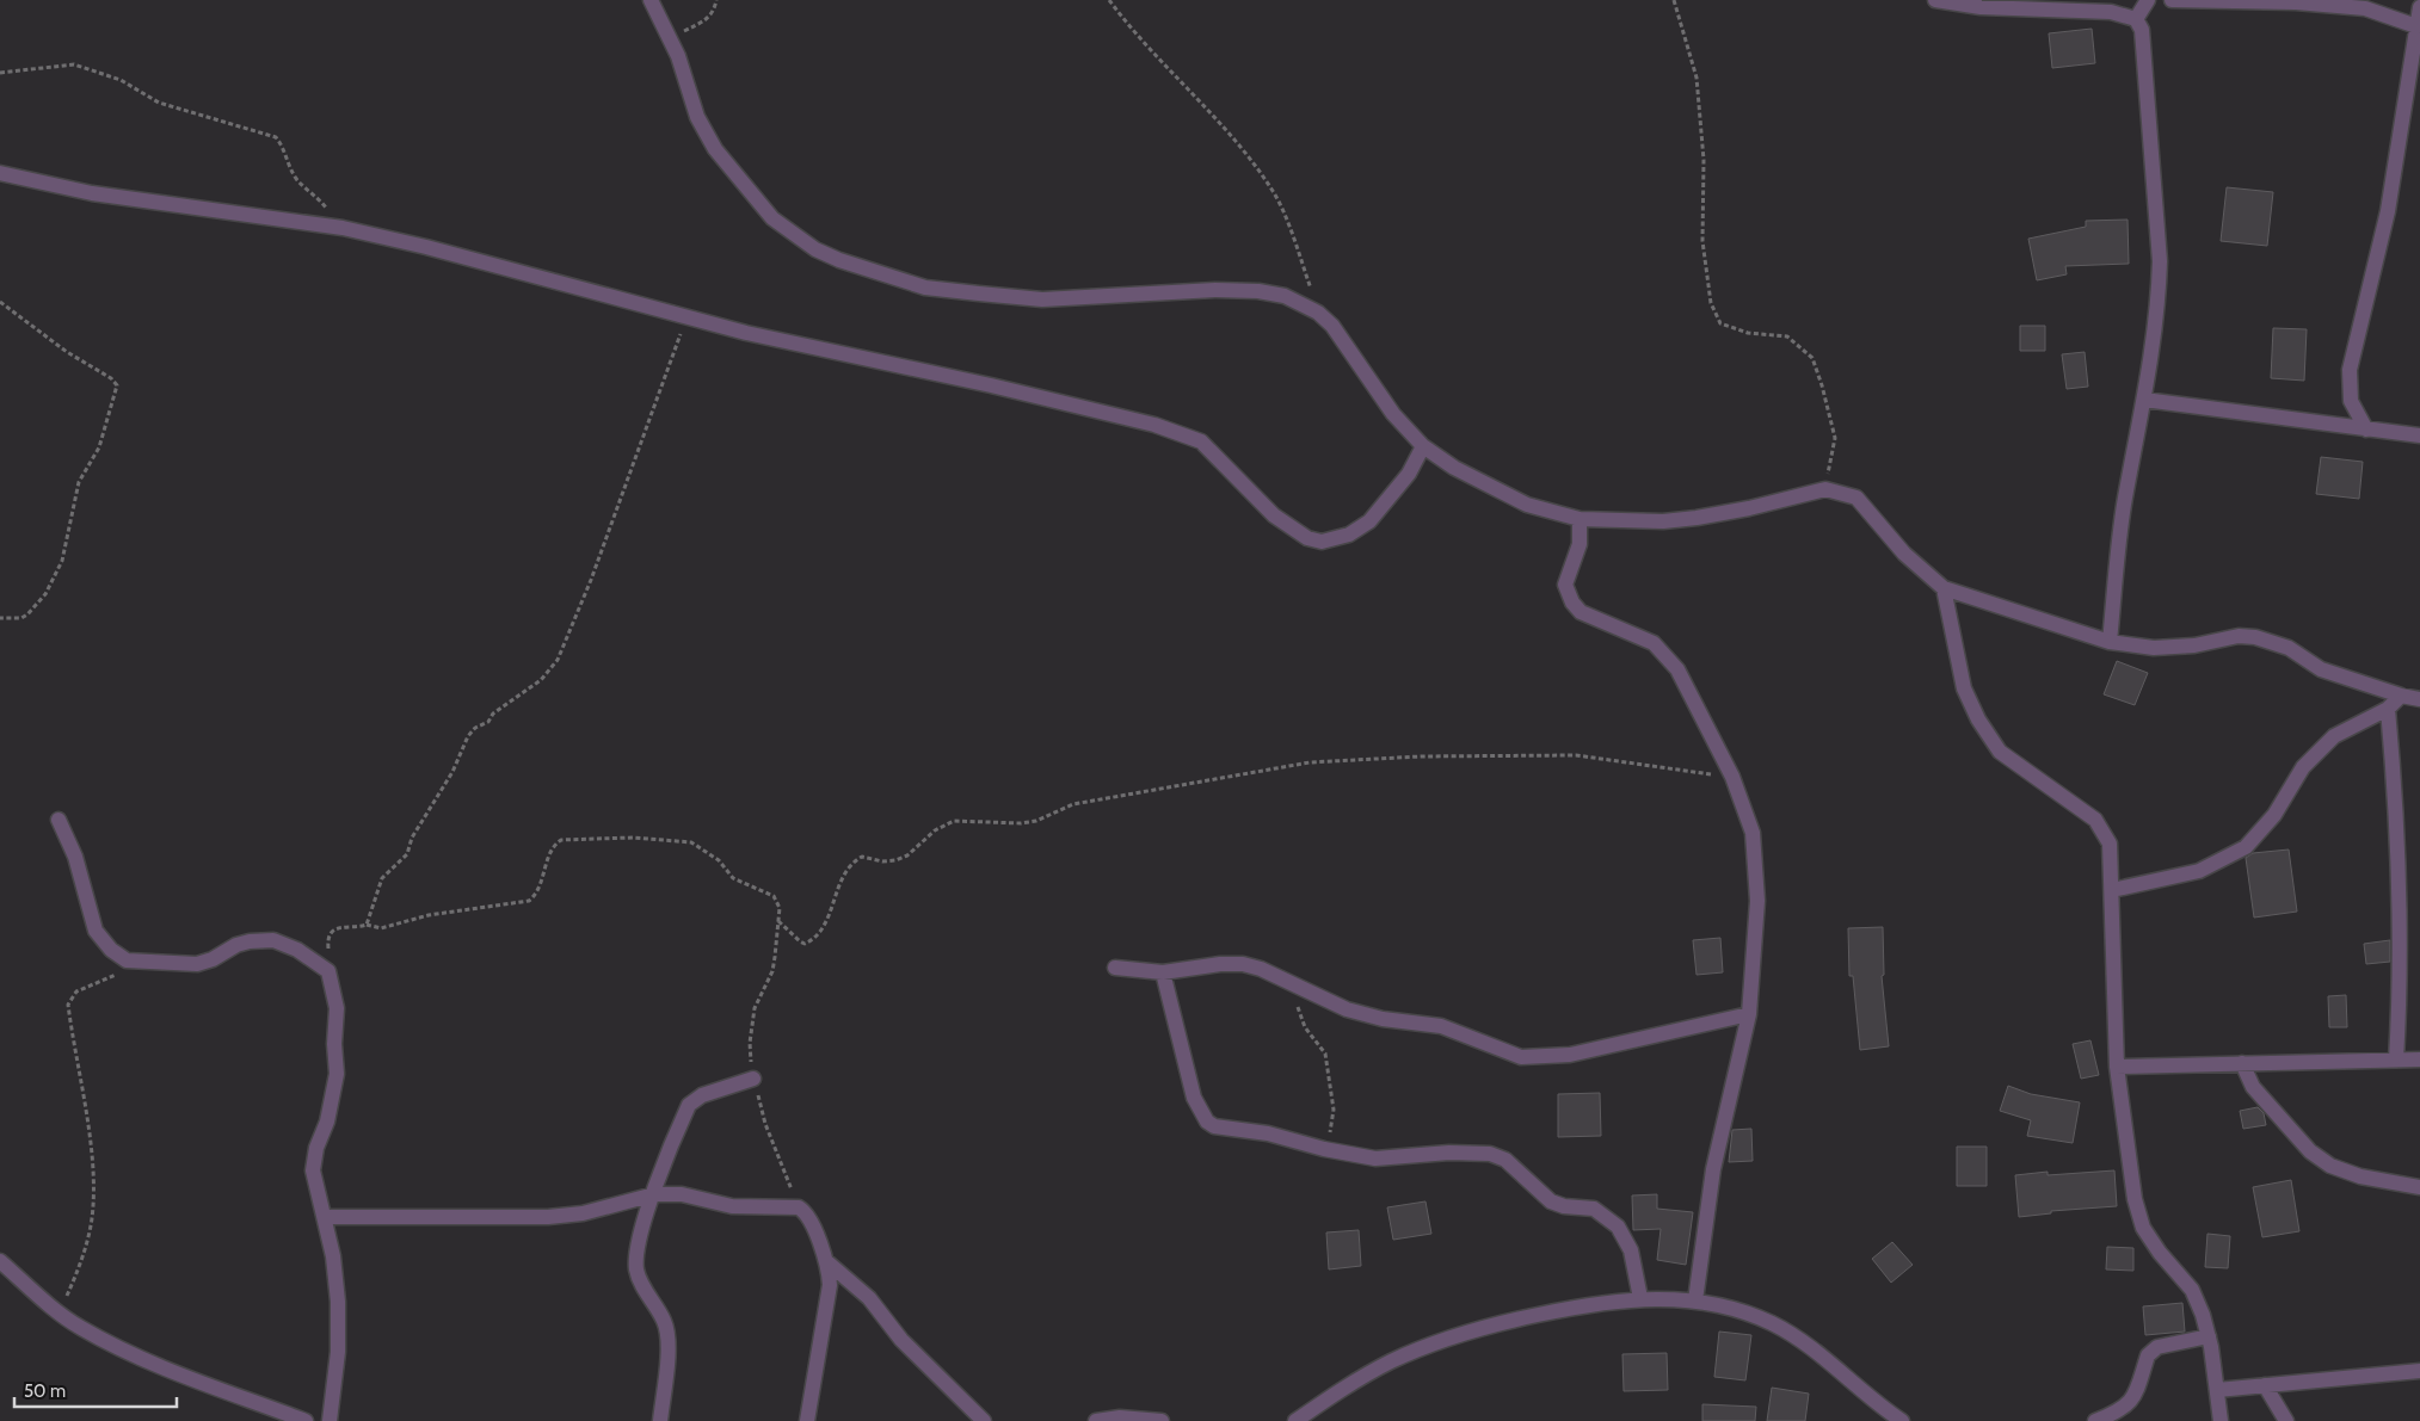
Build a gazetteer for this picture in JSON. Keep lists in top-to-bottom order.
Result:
{
  "scale_bar": "50 m"
}
